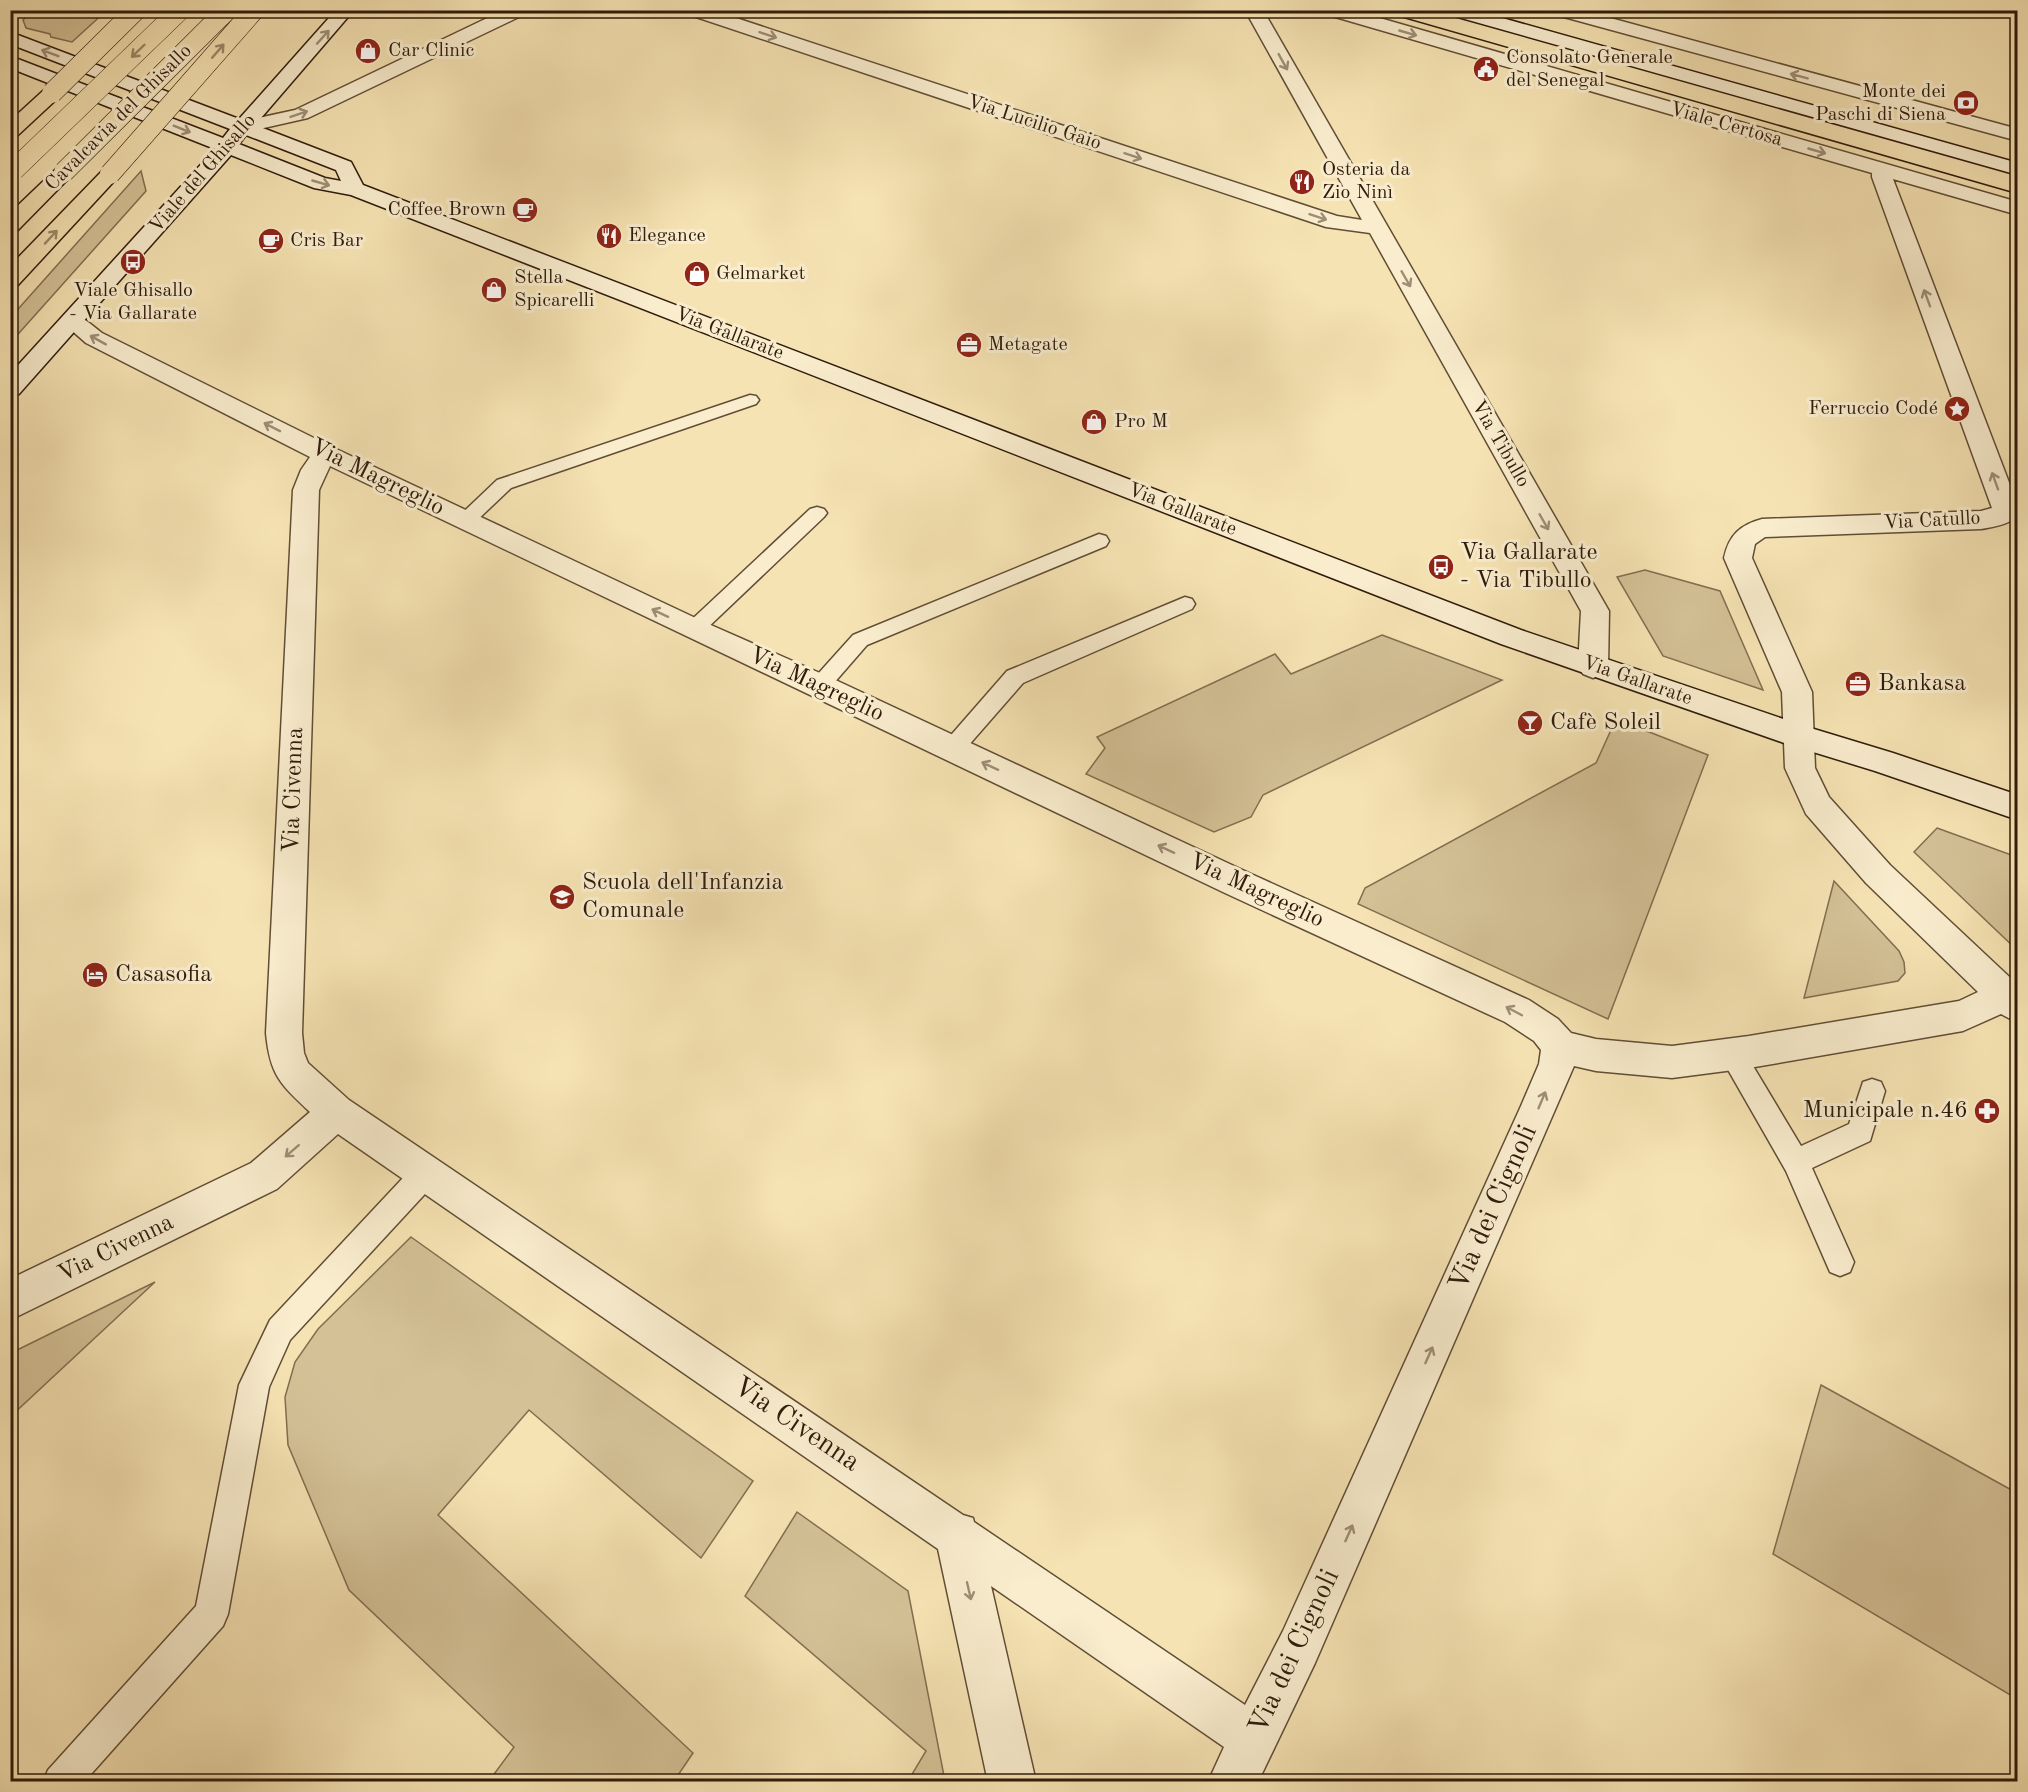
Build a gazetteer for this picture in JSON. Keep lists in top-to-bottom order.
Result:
{
  "streets": {
    "highway": ["Cavalcavia del Ghisallo"],
    "street": [
      "Via Lucilio Gaio",
      "Viale Certosa",
      "Viale del Ghisallo",
      "Via Gallarate",
      "Via Tibullo",
      "Via Magreglio",
      "Via Catullo",
      "Via Civenna",
      "Via dei Cignoli"
    ]
  },
  "crossings": [
    ["Via Lucilio Gaio", "Via Tibullo"],
    ["Viale Certosa", "Via Catullo"],
    ["Viale del Ghisallo", "Via Gallarate"],
    ["Viale del Ghisallo", "Via Magreglio"],
    ["Via Gallarate", "Via Tibullo"],
    ["Via Gallarate", "Via Catullo"],
    ["Via Magreglio", "Via Civenna"],
    ["Via Magreglio", "Via dei Cignoli"],
    ["Via Civenna", "Via dei Cignoli"]
  ],
  "one_way": [
    "Via Lucilio Gaio",
    "Via Tibullo",
    "Via Magreglio",
    "Via dei Cignoli"
  ],
  "places": {
    "shop": [
      "Car Clinic",
      "Gelmarket",
      "Stella Spicarelli",
      "Pro M"
    ],
    "public building": ["Consolato Generale del Senegal"],
    "bank": ["Monte dei Paschi di Siena"],
    "restaurant": ["Osteria da Zio Ninì", "Elegance"],
    "cafe": ["Coffee Brown", "Cris Bar"],
    "bus stop": ["Viale Ghisallo - Via Gallarate", "Via Gallarate - Via Tibullo"],
    "office": ["Metagate", "Bankasa"],
    "place": ["Ferruccio Codé"],
    "bar": ["Cafè Soleil"],
    "school or university": ["Scuola dell'Infanzia Comunale"],
    "hotel": ["Casasofia"],
    "pharmacy": ["Municipale n.46"]
  }
}
